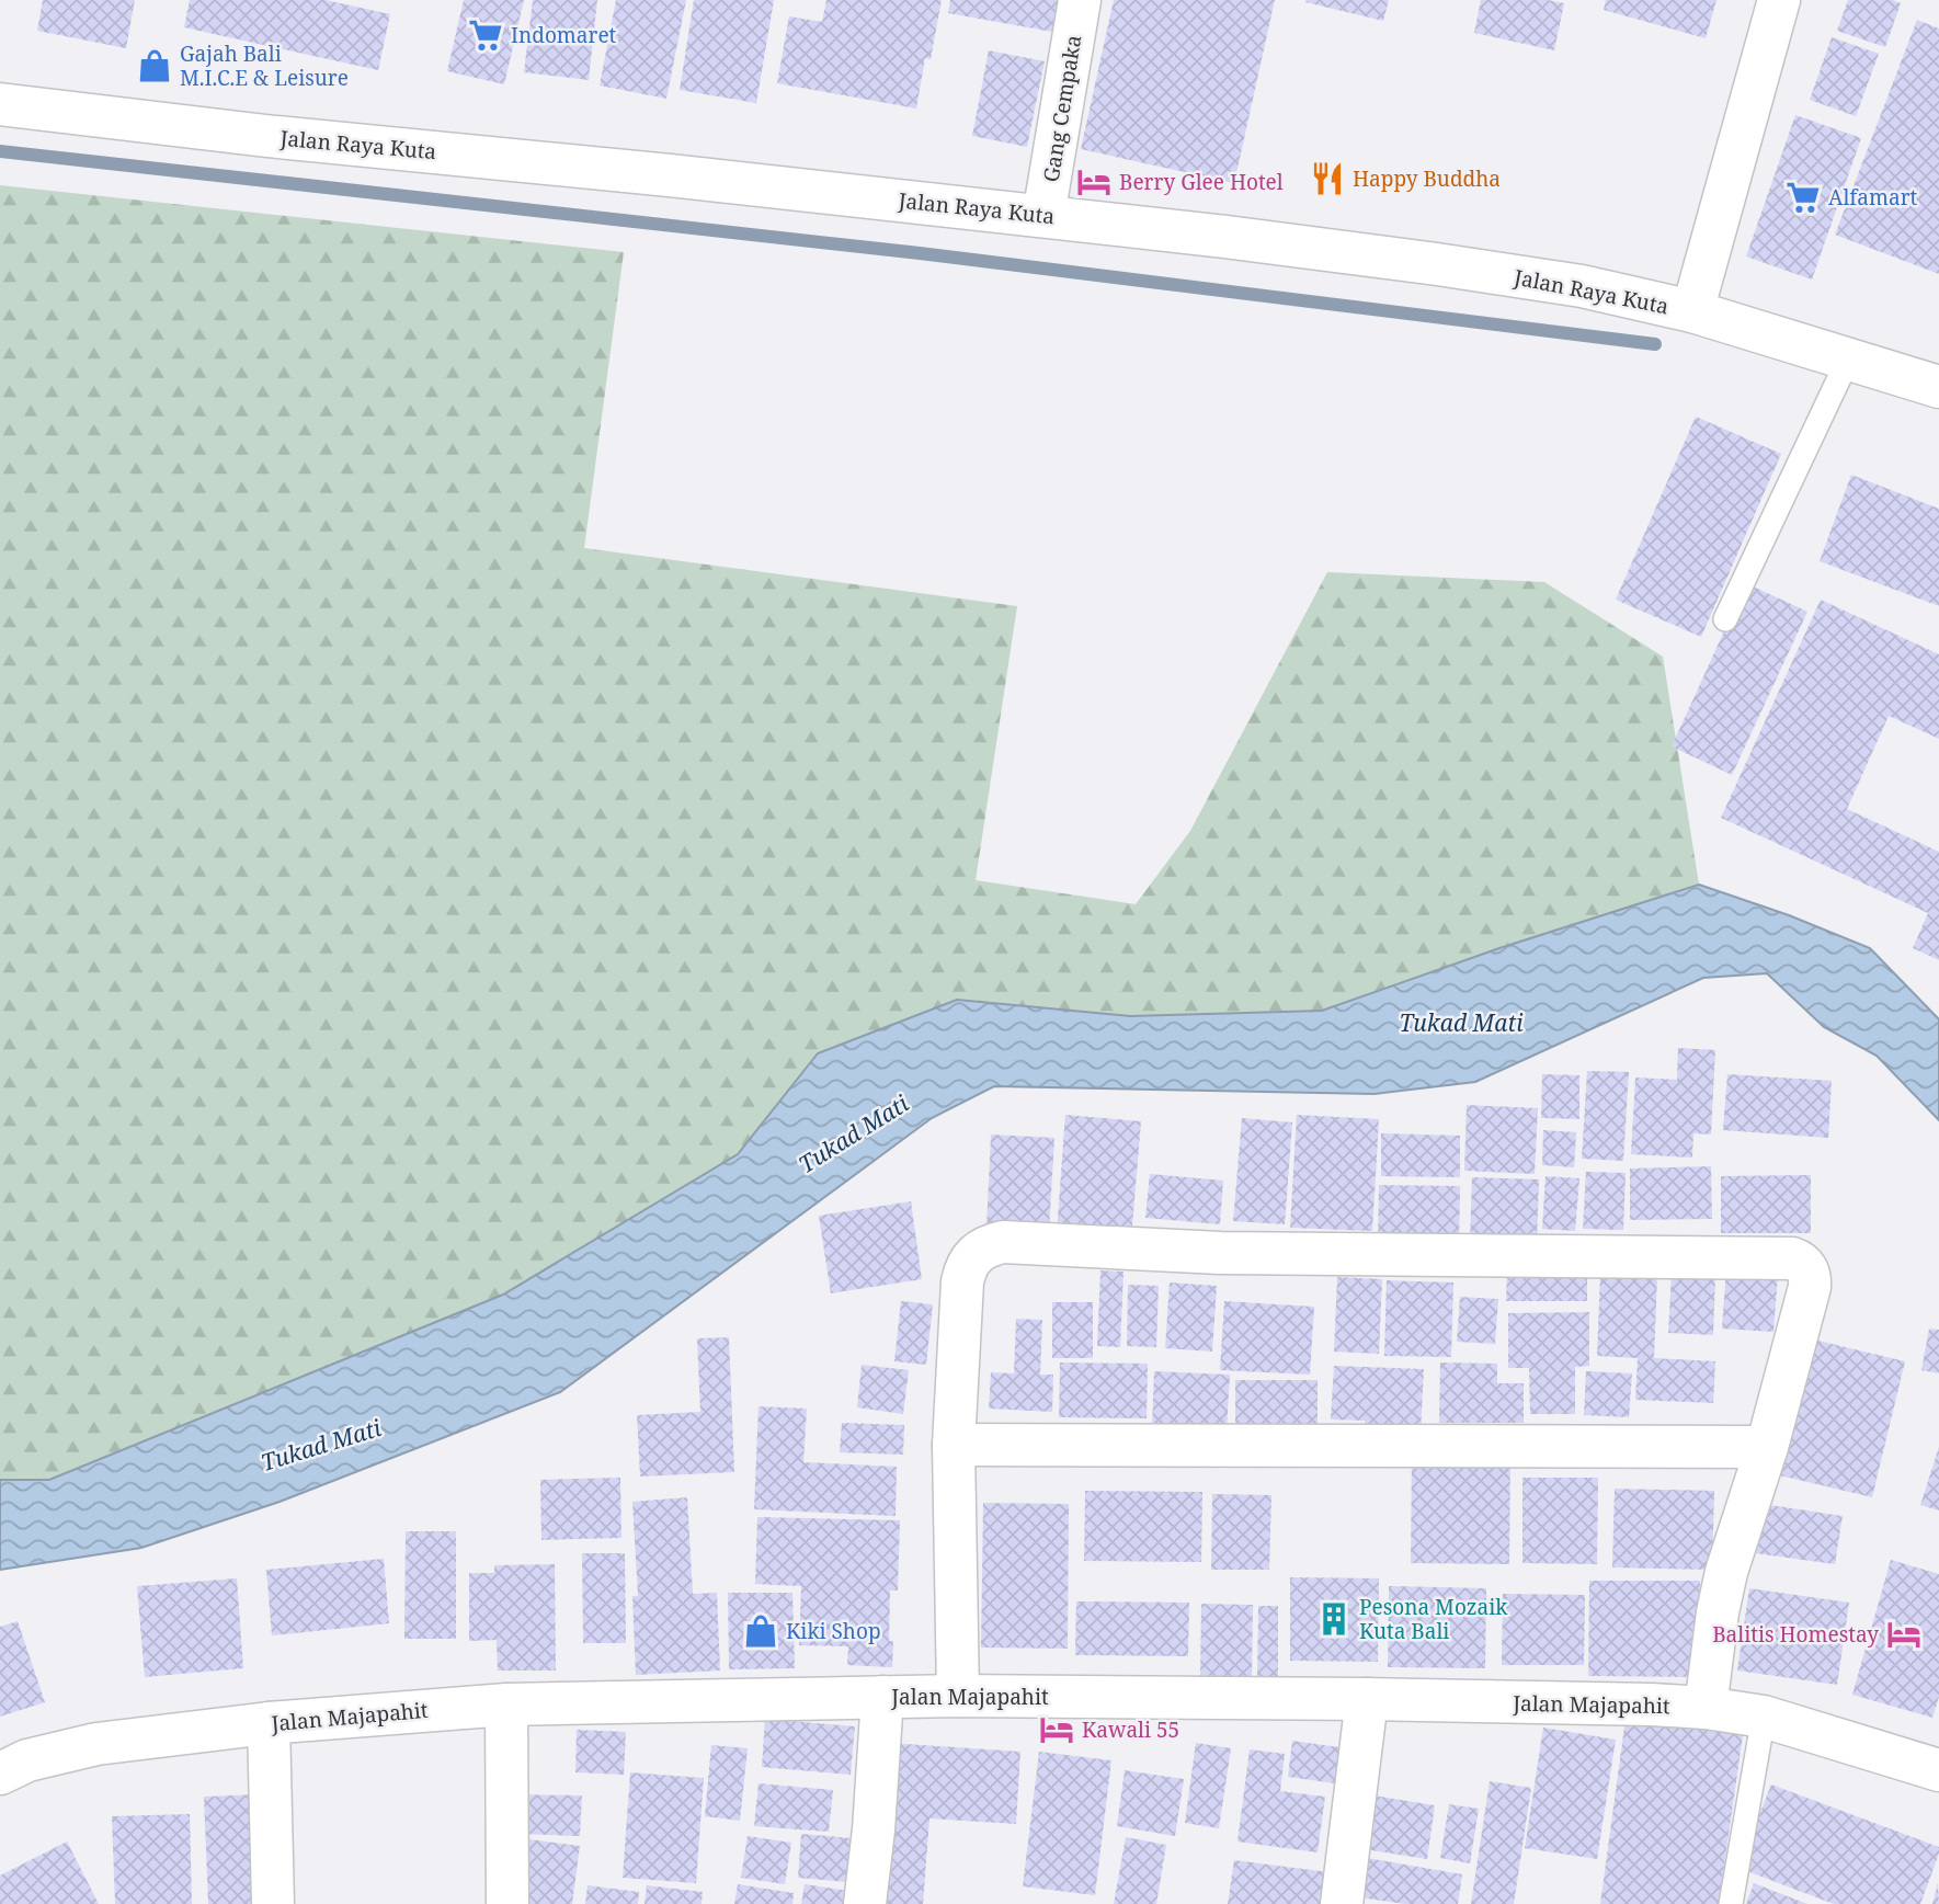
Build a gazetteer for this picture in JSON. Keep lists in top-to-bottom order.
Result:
{
  "streets": {
    "street": ["Gang Cempaka", "Jalan Raya Kuta", "Jalan Majapahit"]
  },
  "crossings": [
    ["Gang Cempaka", "Jalan Raya Kuta"]
  ],
  "water": ["Tukad Mati"],
  "places": {
    "supermarket": ["Indomaret", "Alfamart"],
    "shop": ["Gajah Bali M.I.C.E & Leisure", "Kiki Shop"],
    "restaurant": ["Happy Buddha"],
    "hotel": ["Berry Glee Hotel", "Balitis Homestay", "Kawali 55"],
    "building": ["Pesona Mozaik Kuta Bali"]
  }
}
